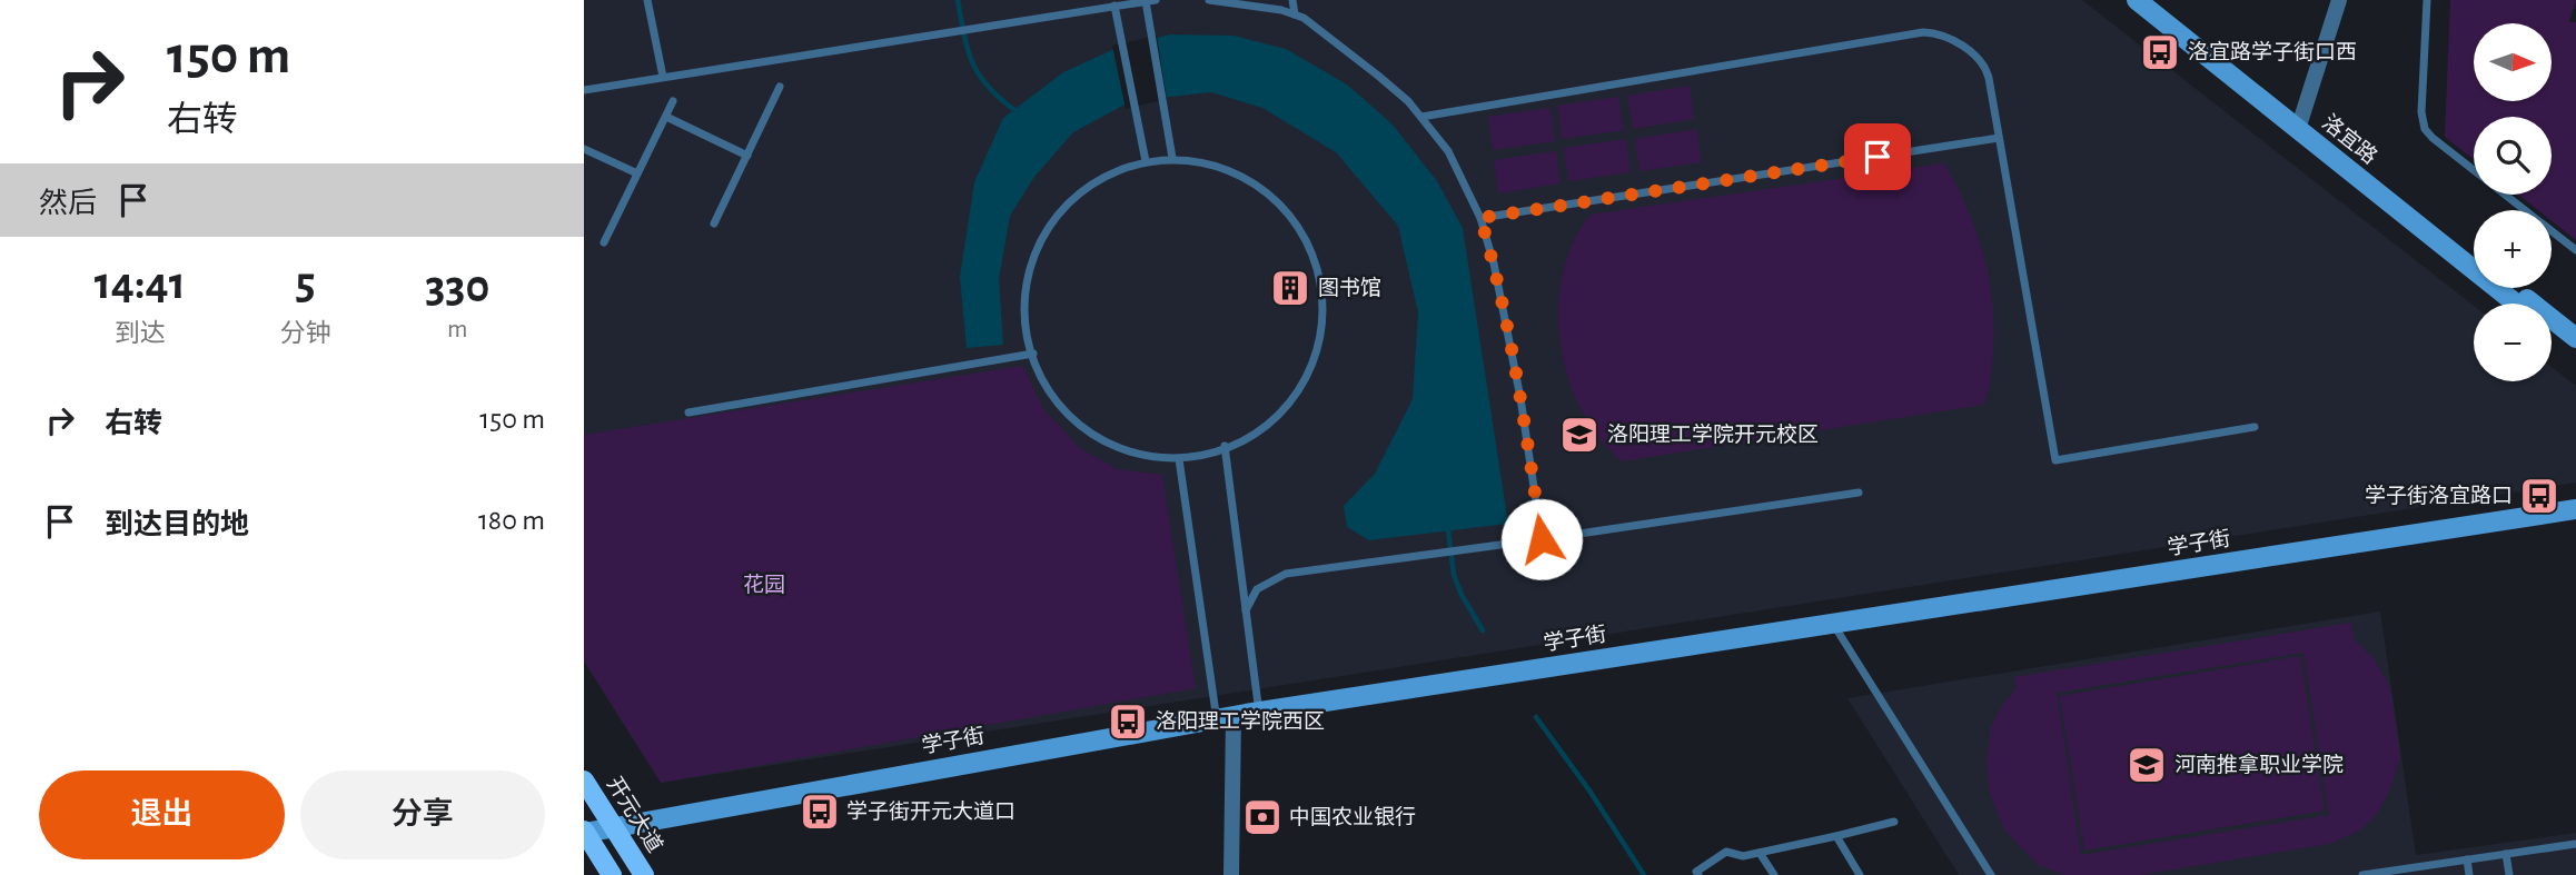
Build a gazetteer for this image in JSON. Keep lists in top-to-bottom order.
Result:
{
  "streets": {
    "main road": ["开元大道"],
    "street": ["洛宜路", "学子街"]
  },
  "crossings": [
    ["学子街", "开元大道"]
  ],
  "parks": ["花园"],
  "places": {
    "bus stop": [
      "洛宜路学子街口西",
      "学子街洛宜路口",
      "洛阳理工学院西区",
      "学子街开元大道口"
    ],
    "building": ["图书馆"],
    "school or university": ["洛阳理工学院开元校区", "河南推拿职业学院"],
    "bank": ["中国农业银行"]
  },
  "north": "right",
  "page": {
    "turn": ["150 m", "右转"],
    "map_buttons": ["+", "−"],
    "then": "然后",
    "eta": [
      "14:41",
      "到达",
      "5",
      "分钟",
      "330",
      "m"
    ],
    "list": [
      {
        "name": "右转",
        "value": "150 m"
      },
      {
        "name": "到达目的地",
        "value": "180 m"
      }
    ],
    "buttons": ["退出", "分享"]
  }
}
